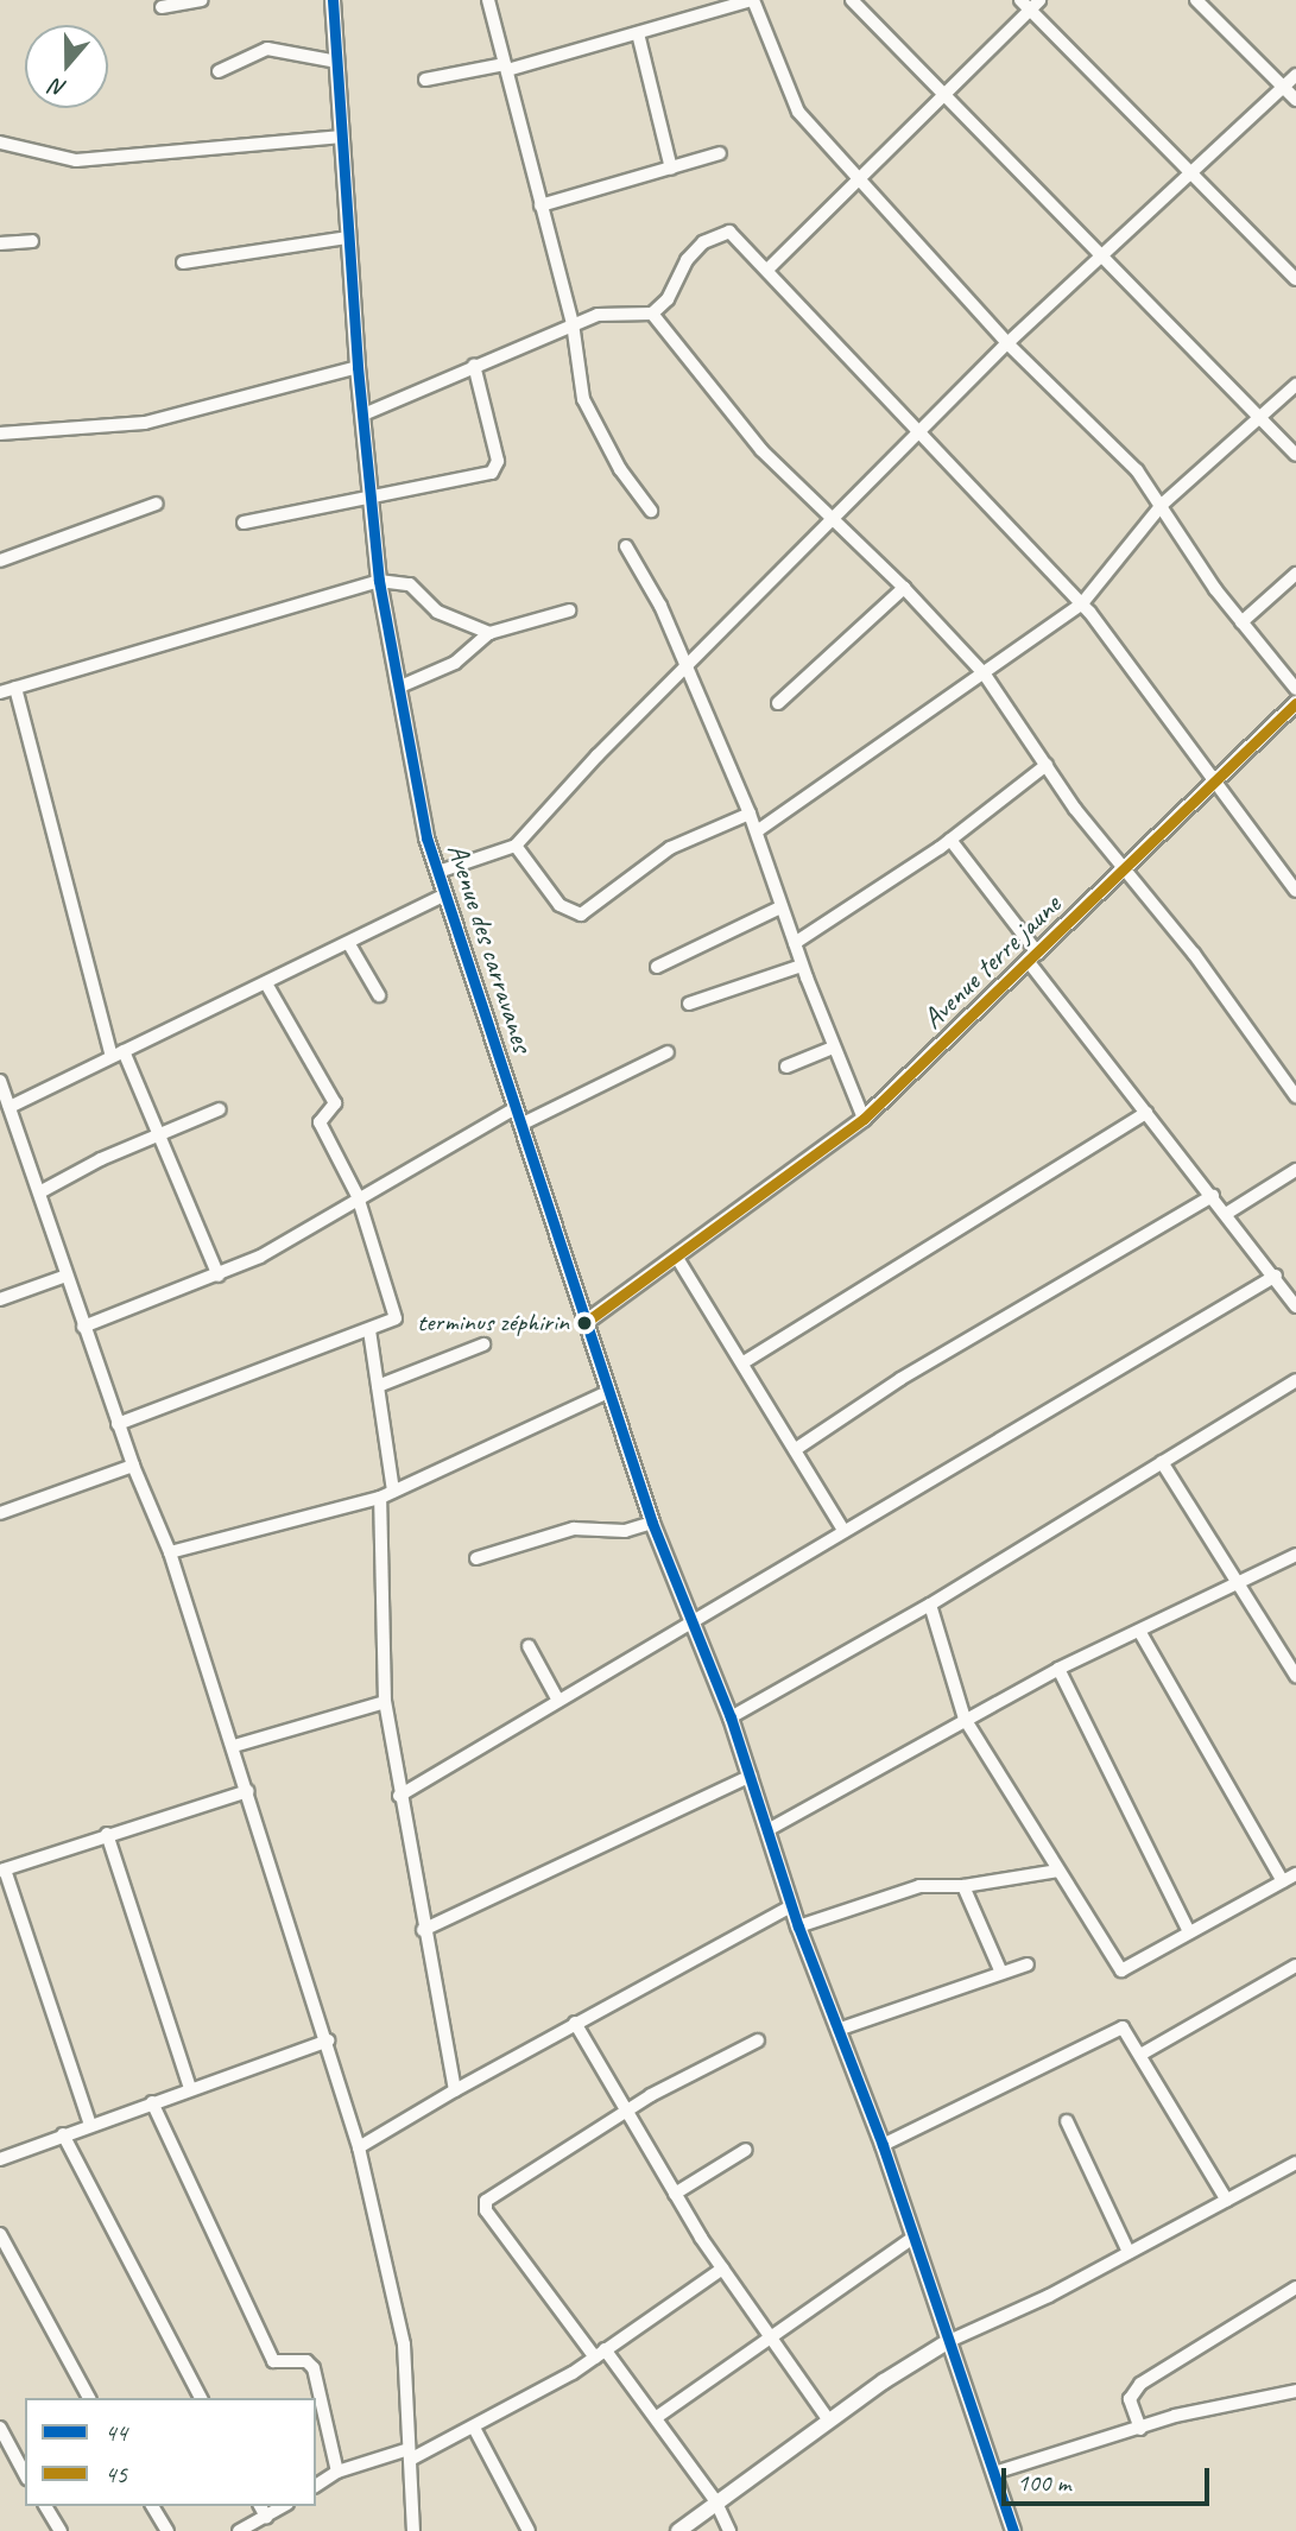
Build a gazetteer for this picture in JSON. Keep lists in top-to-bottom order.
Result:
{
  "streets": {
    "street": ["Avenue des carravanes", "Avenue terre jaune"]
  },
  "crossings": [
    ["Avenue des carravanes", "Avenue terre jaune"]
  ],
  "places": ["terminus zéphirin"],
  "lines": ["transit line 44", "transit line 45"],
  "legend": ["44", "45"],
  "scale_bar": "100 m",
  "north": "bottom"
}
